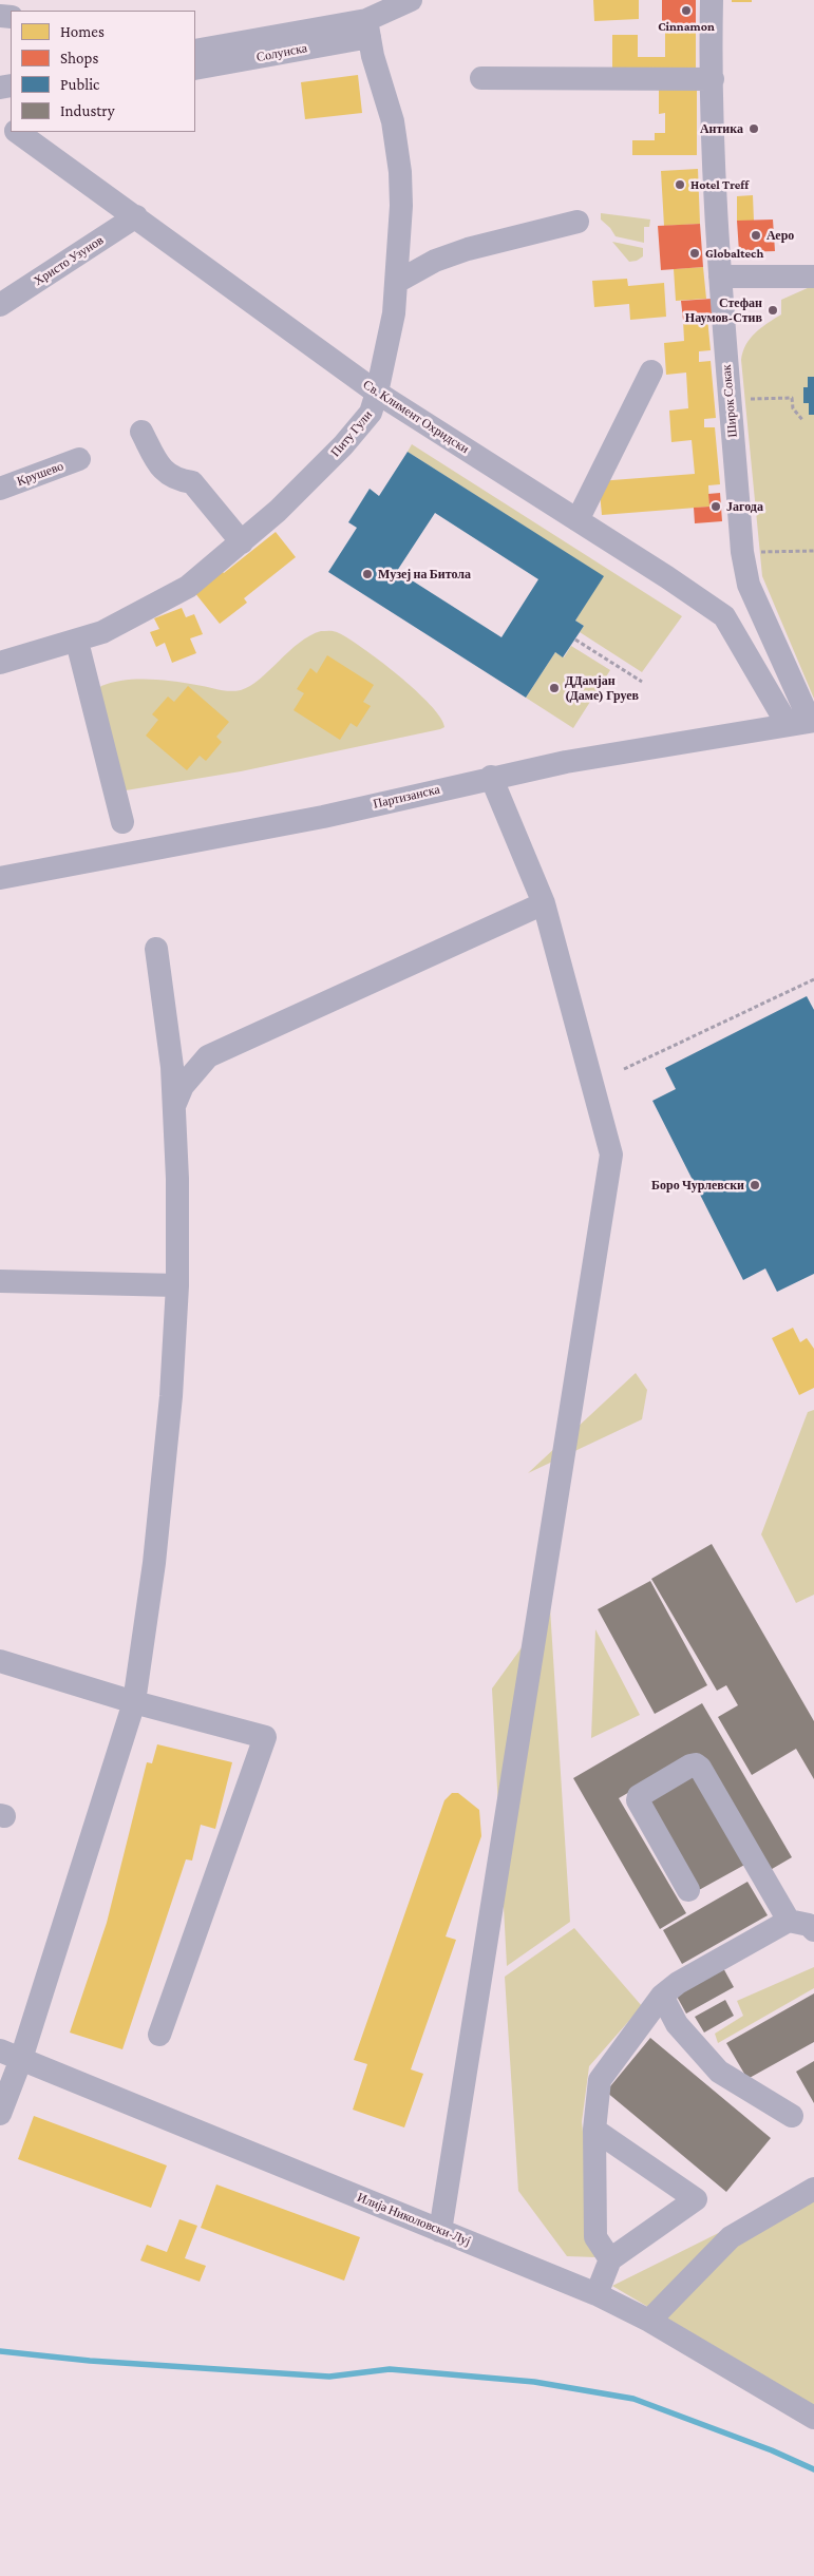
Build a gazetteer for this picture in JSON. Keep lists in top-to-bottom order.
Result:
{
  "streets": {
    "street": [
      "Солунска",
      "Христо Узунов",
      "Широк Сокак",
      "Св. Климент Охридски",
      "Питу Гули",
      "Крушево",
      "Партизанска",
      "Илија Николовски-Луј"
    ]
  },
  "crossings": [
    ["Солунска", "Питу Гули"],
    ["Христо Узунов", "Св. Климент Охридски"],
    ["Широк Сокак", "Св. Климент Охридски"],
    ["Широк Сокак", "Партизанска"],
    ["Св. Климент Охридски", "Питу Гули"],
    ["Св. Климент Охридски", "Партизанска"]
  ],
  "places": [
    "Cinnamon",
    "Антика",
    "Hotel Treff",
    "Аеро",
    "Globaltech",
    "Стефан Наумов-Стив",
    "Јагода",
    "Музеј на Битола",
    "ДДамјан (Даме) Груев",
    "Боро Чурлевски"
  ],
  "legend": [
    "Homes",
    "Shops",
    "Public",
    "Industry"
  ]
}
